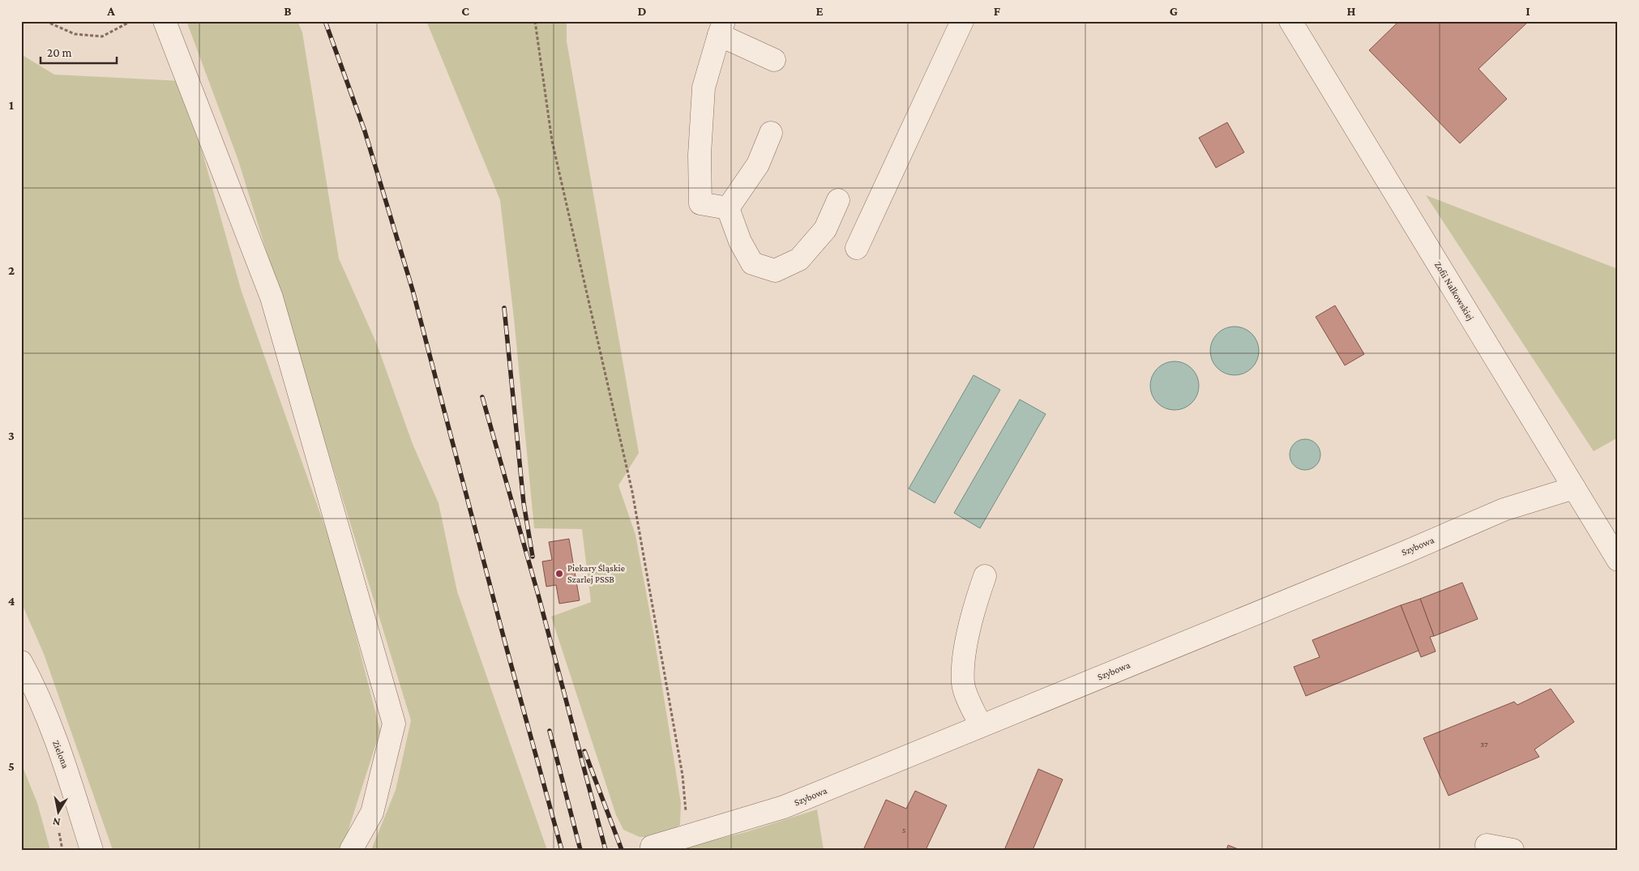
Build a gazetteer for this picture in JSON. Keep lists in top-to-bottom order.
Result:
{
  "streets": {
    "street": ["Zofii Nałkowskiej", "Szybowa", "Zielona"]
  },
  "crossings": [
    ["Zofii Nałkowskiej", "Szybowa"]
  ],
  "places": ["Piekary Śląskie Szarlej PSSB"],
  "house_numbers": ["37", "5"],
  "scale_bar": "20 m",
  "north": "bottom",
  "grid": {
    "columns": [
      "A",
      "B",
      "C",
      "D",
      "E",
      "F",
      "G",
      "H",
      "I"
    ],
    "rows": [
      "1",
      "2",
      "3",
      "4",
      "5"
    ]
  }
}
